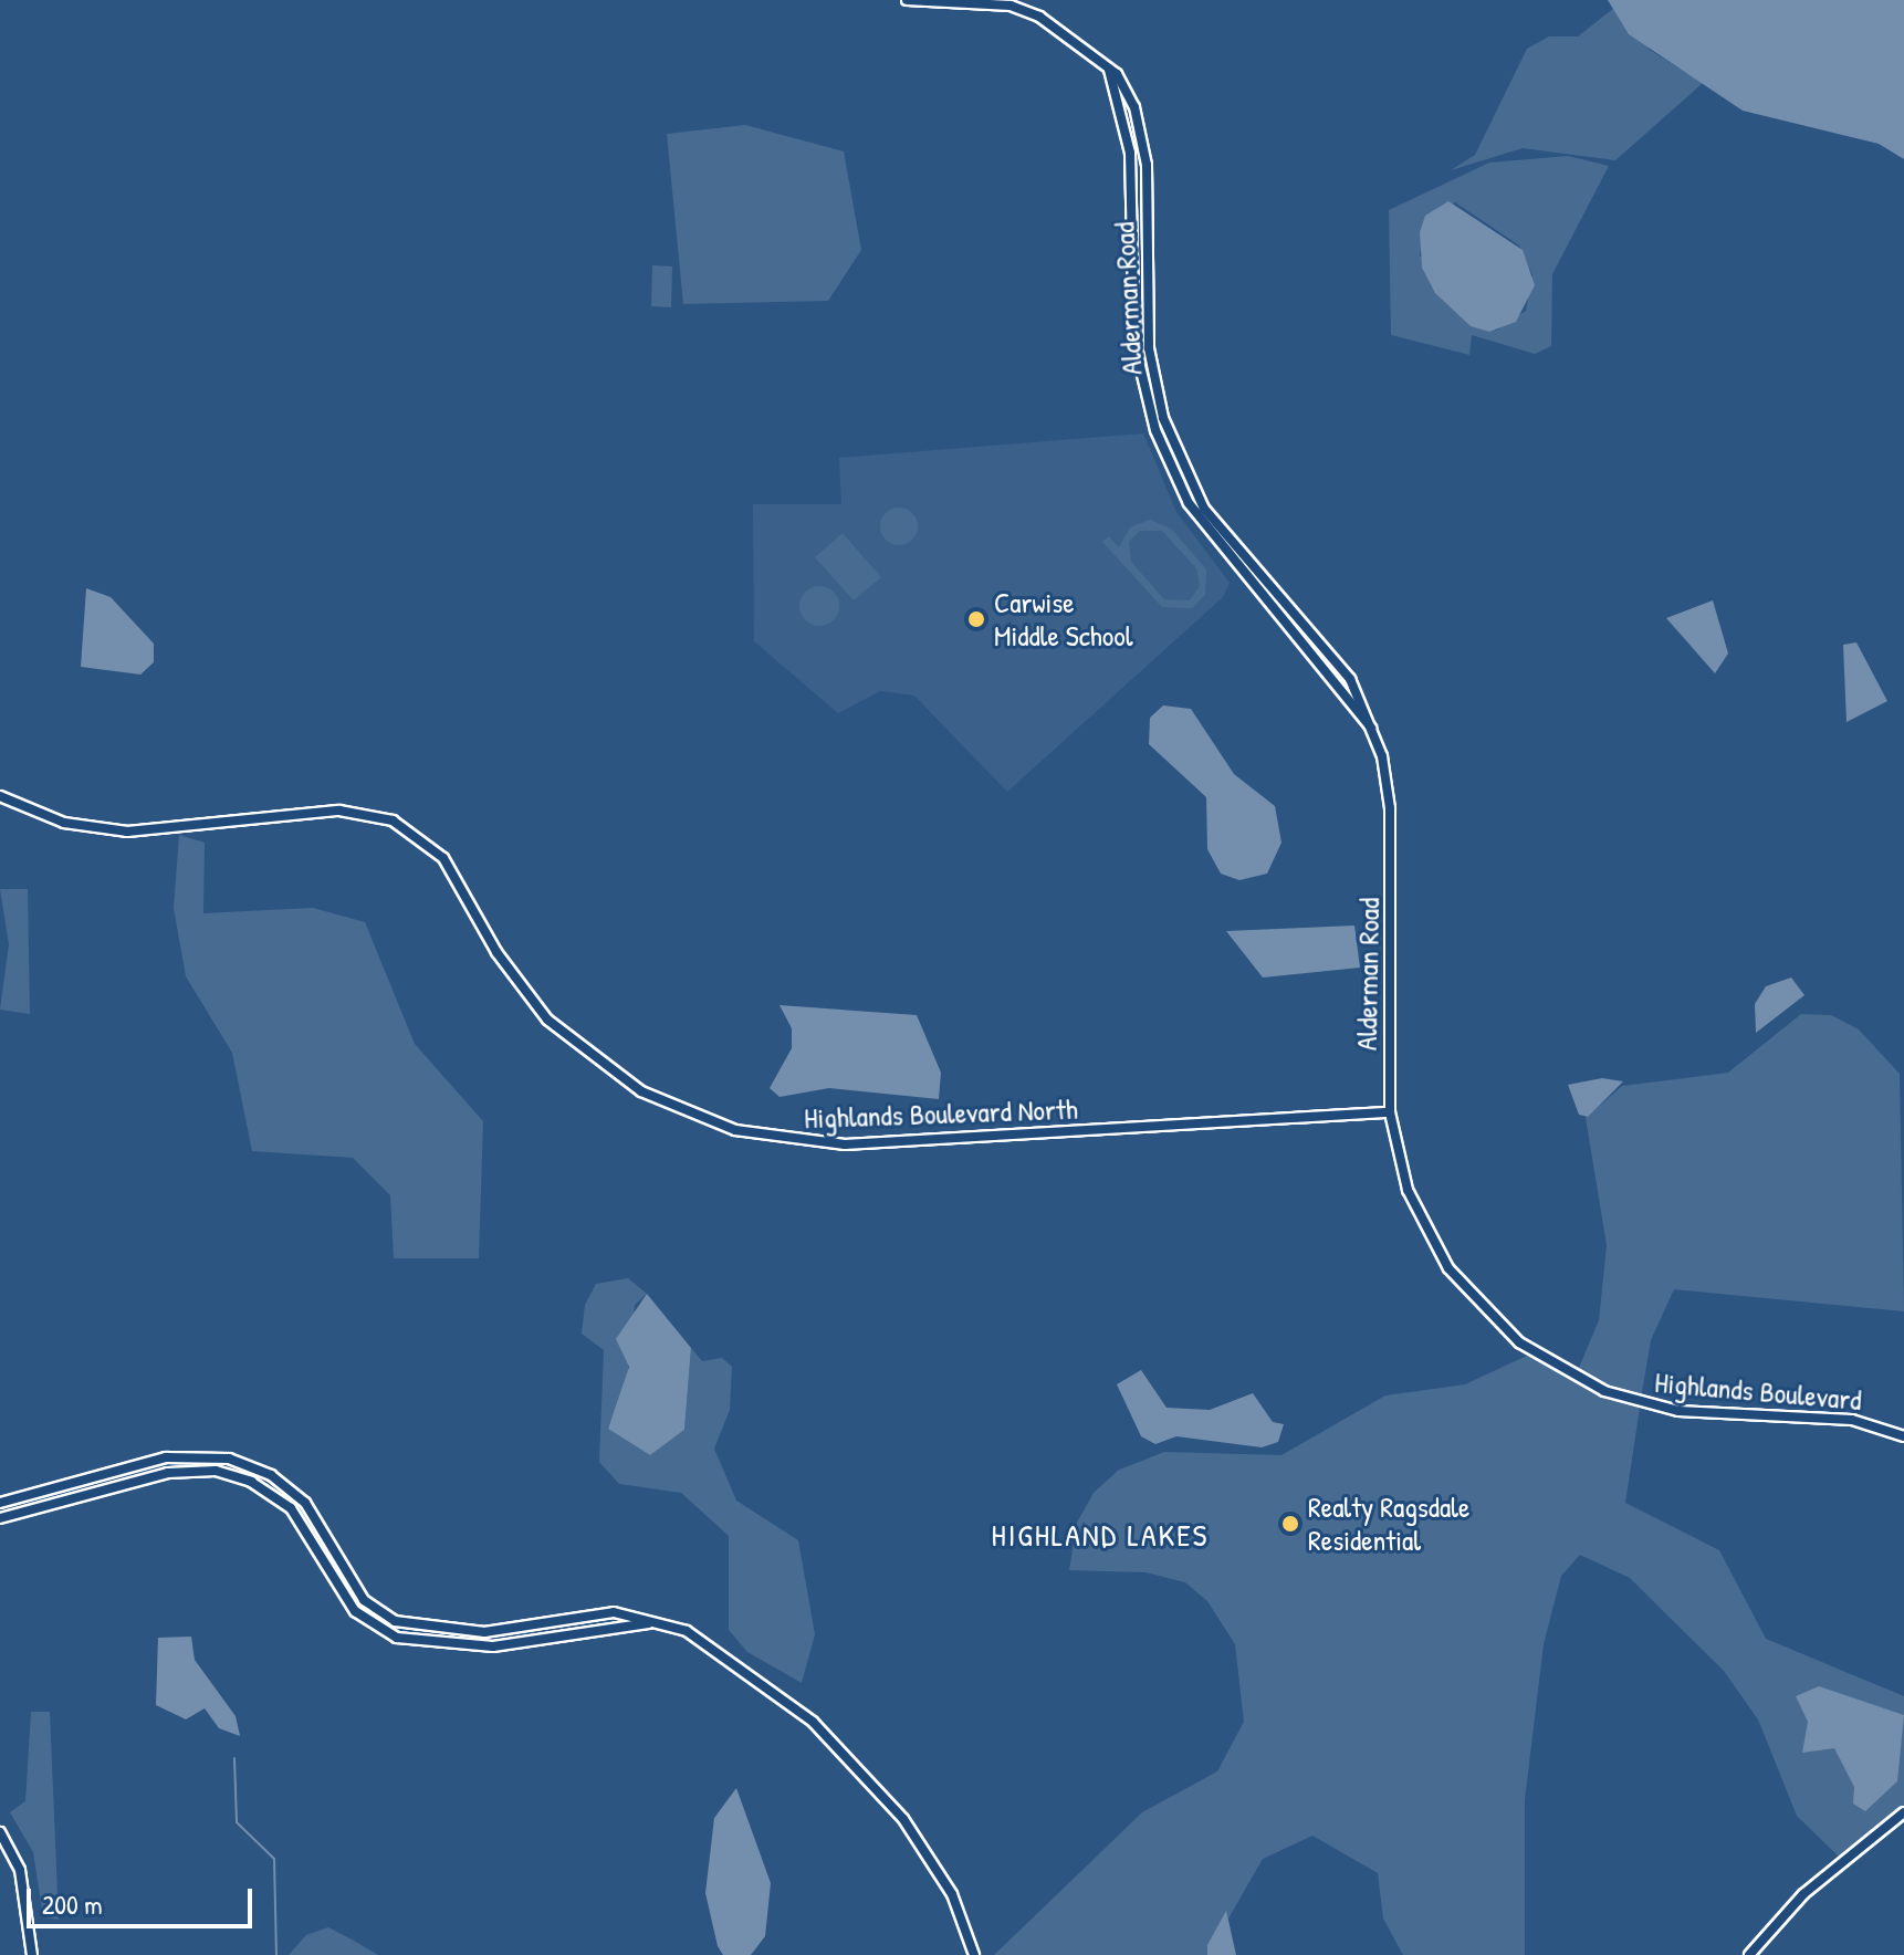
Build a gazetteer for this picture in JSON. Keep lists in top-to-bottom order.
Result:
{
  "streets": {
    "street": ["Alderman Road", "Highlands Boulevard North", "Highlands Boulevard"]
  },
  "crossings": [
    ["Alderman Road", "Highlands Boulevard North"],
    ["Alderman Road", "Highlands Boulevard"],
    ["Highlands Boulevard North", "Highlands Boulevard"]
  ],
  "districts": ["HIGHLAND LAKES"],
  "places": ["Carwise Middle School", "Realty Ragsdale Residential"],
  "scale_bar": "200 m"
}
